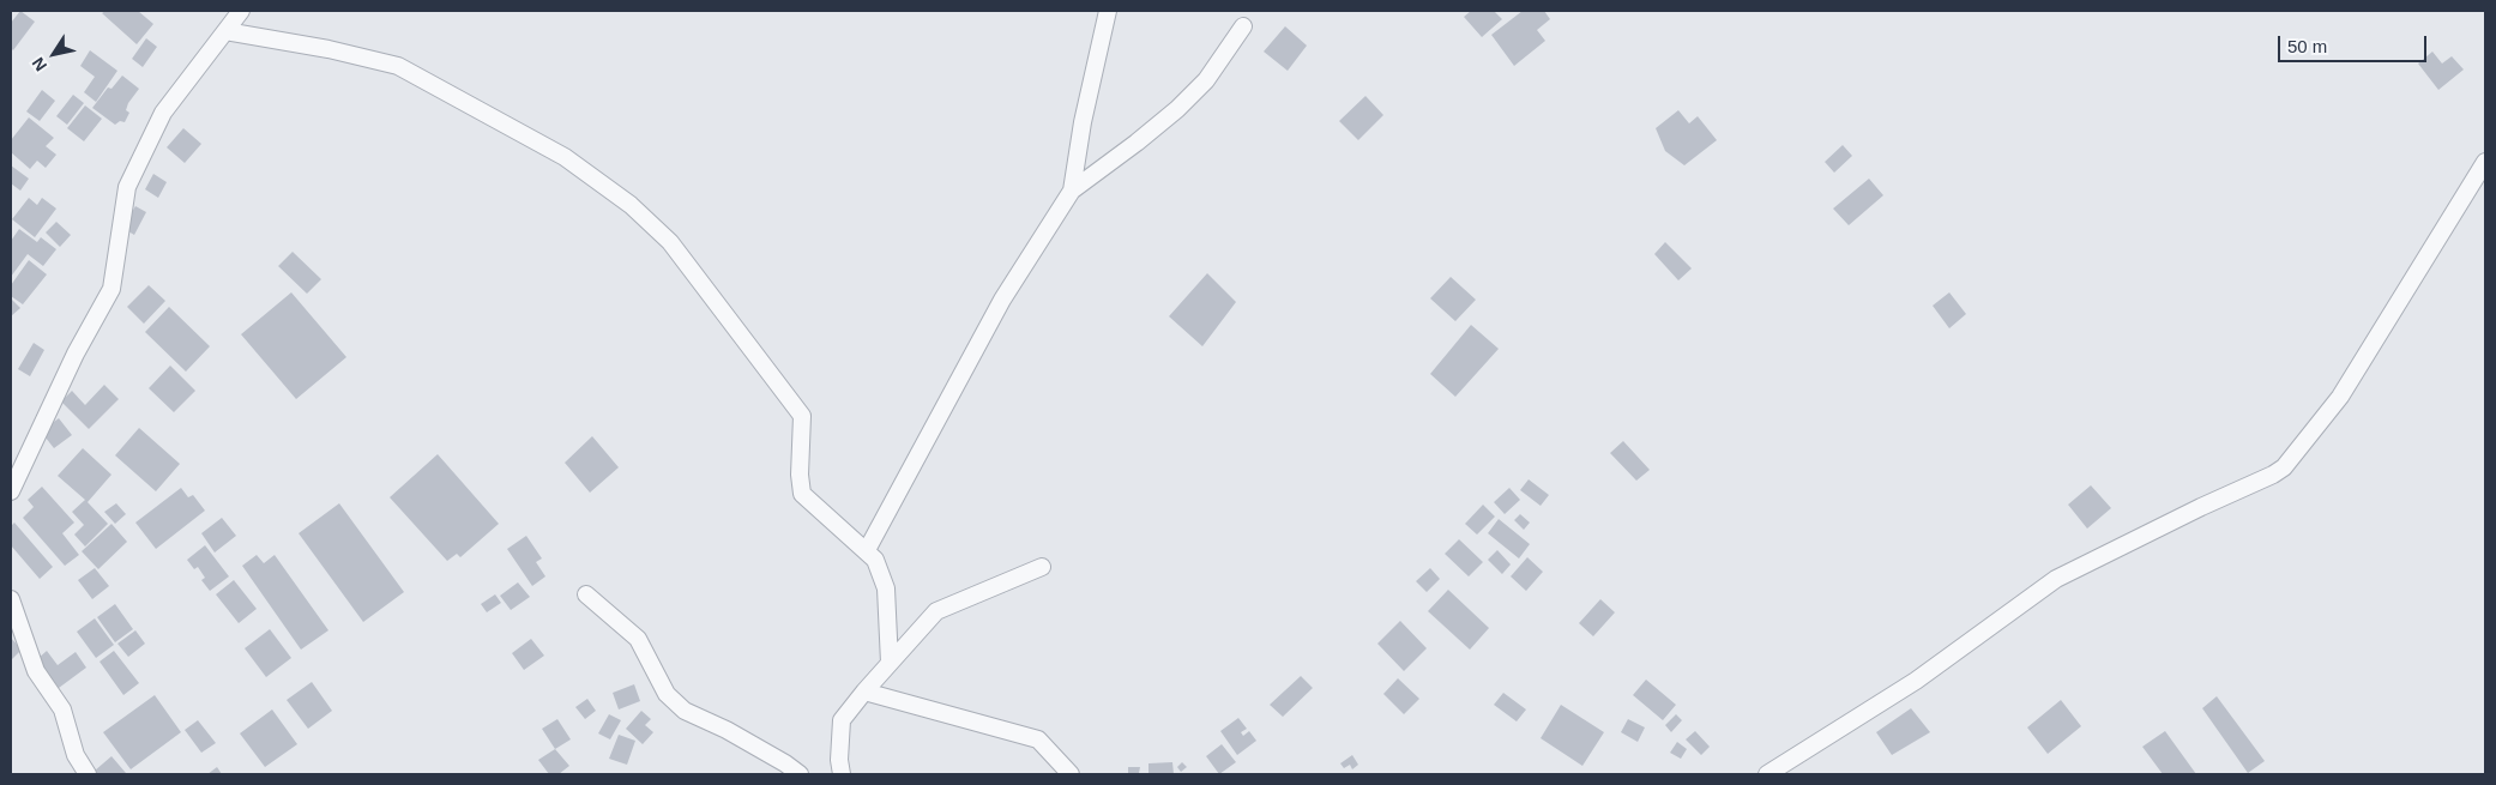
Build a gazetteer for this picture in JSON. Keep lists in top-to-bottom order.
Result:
{
  "scale_bar": "50 m",
  "north": "bottom left"
}
